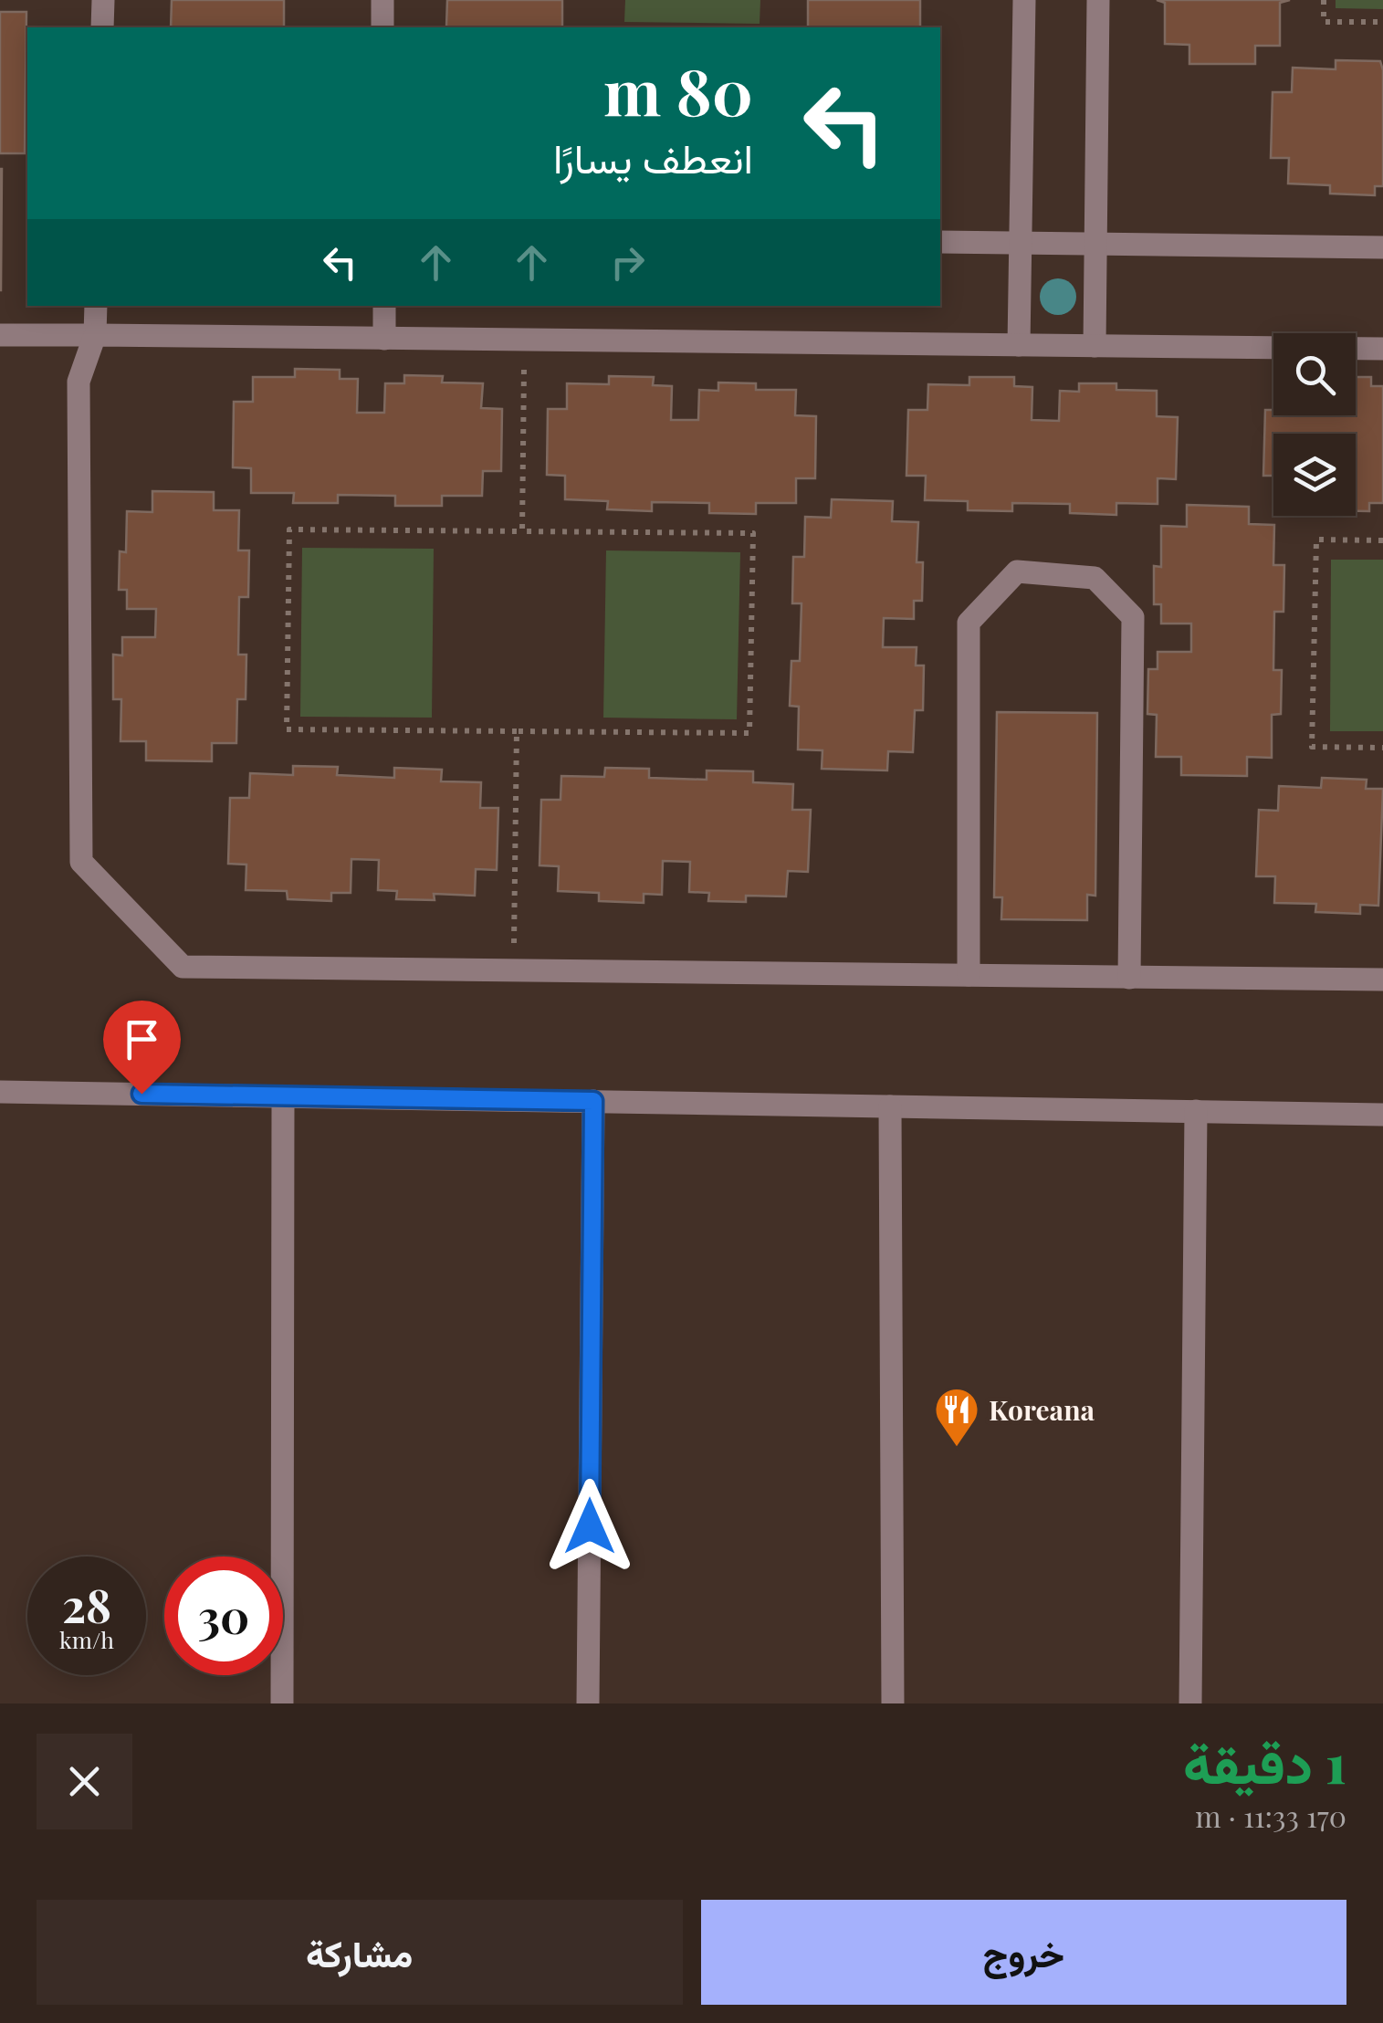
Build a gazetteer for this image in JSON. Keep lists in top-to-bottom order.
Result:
{
  "places": {
    "restaurant": ["Koreana"]
  },
  "page": {
    "turn": ["80 m", "انعطف يسارًا"],
    "speed": "28 km/h",
    "limit": "30",
    "heading": ["1 دقيقة", "170 m · 11:33"],
    "buttons": ["خروج", "مشاركة"]
  }
}
